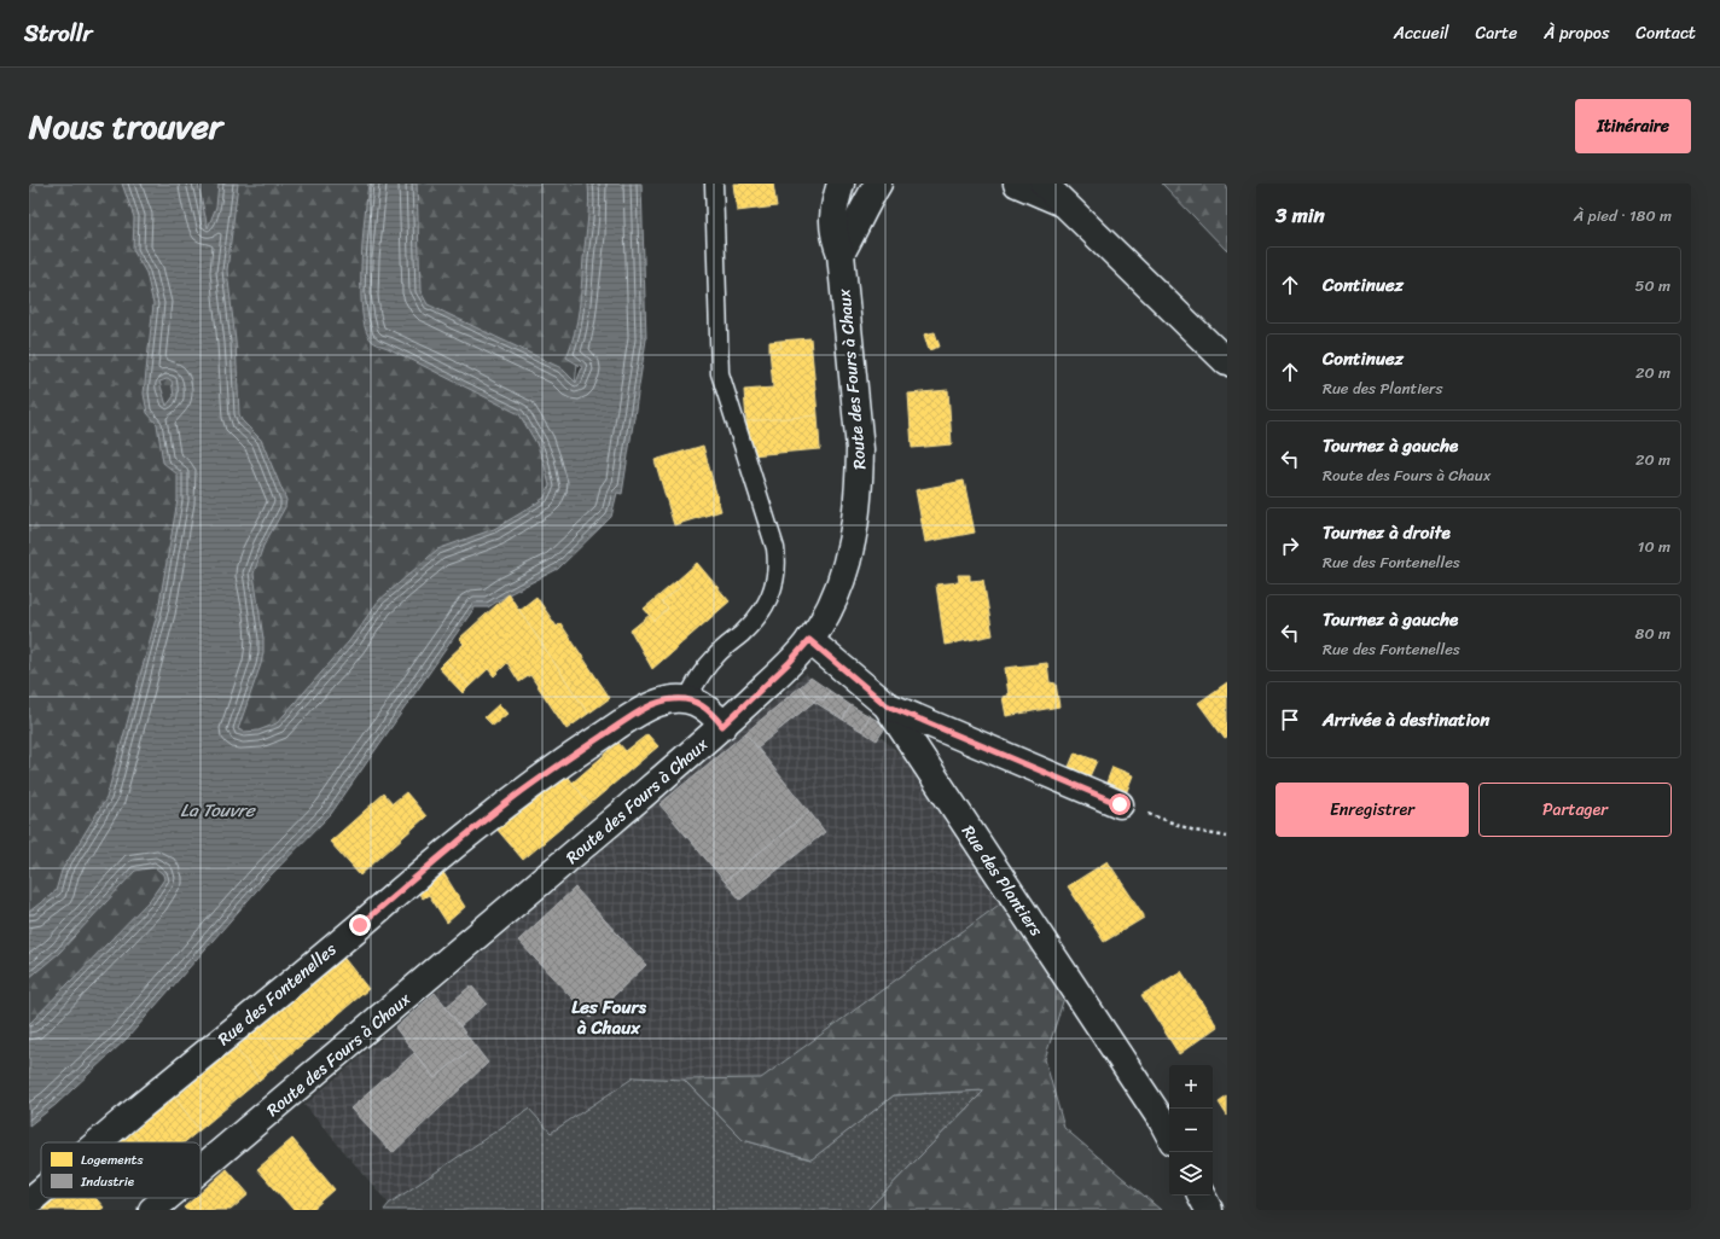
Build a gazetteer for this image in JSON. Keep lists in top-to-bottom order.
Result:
{
  "streets": {
    "street": ["Route des Fours à Chaux", "Rue des Plantiers", "Rue des Fontenelles"]
  },
  "crossings": [
    ["Route des Fours à Chaux", "Rue des Plantiers"]
  ],
  "districts": ["Les Fours à Chaux"],
  "water": ["La Touvre"],
  "legend": ["Logements", "Industrie"],
  "page": {
    "header": "Strollr",
    "nav": [
      "Accueil",
      "Carte",
      "À propos",
      "Contact"
    ],
    "title": "Nous trouver",
    "buttons": [
      "Itinéraire",
      ["Enregistrer", "Partager"]
    ],
    "heading": ["3 min", "À pied · 180 m"],
    "list": [
      ["Continuez", "50 m"],
      ["Continuez", "Rue des Plantiers", "20 m"],
      ["Tournez à gauche", "Route des Fours à Chaux", "20 m"],
      ["Tournez à droite", "Rue des Fontenelles", "10 m"],
      ["Tournez à gauche", "Rue des Fontenelles", "80 m"],
      "Arrivée à destination"
    ],
    "map_buttons": ["+", "−"]
  }
}
